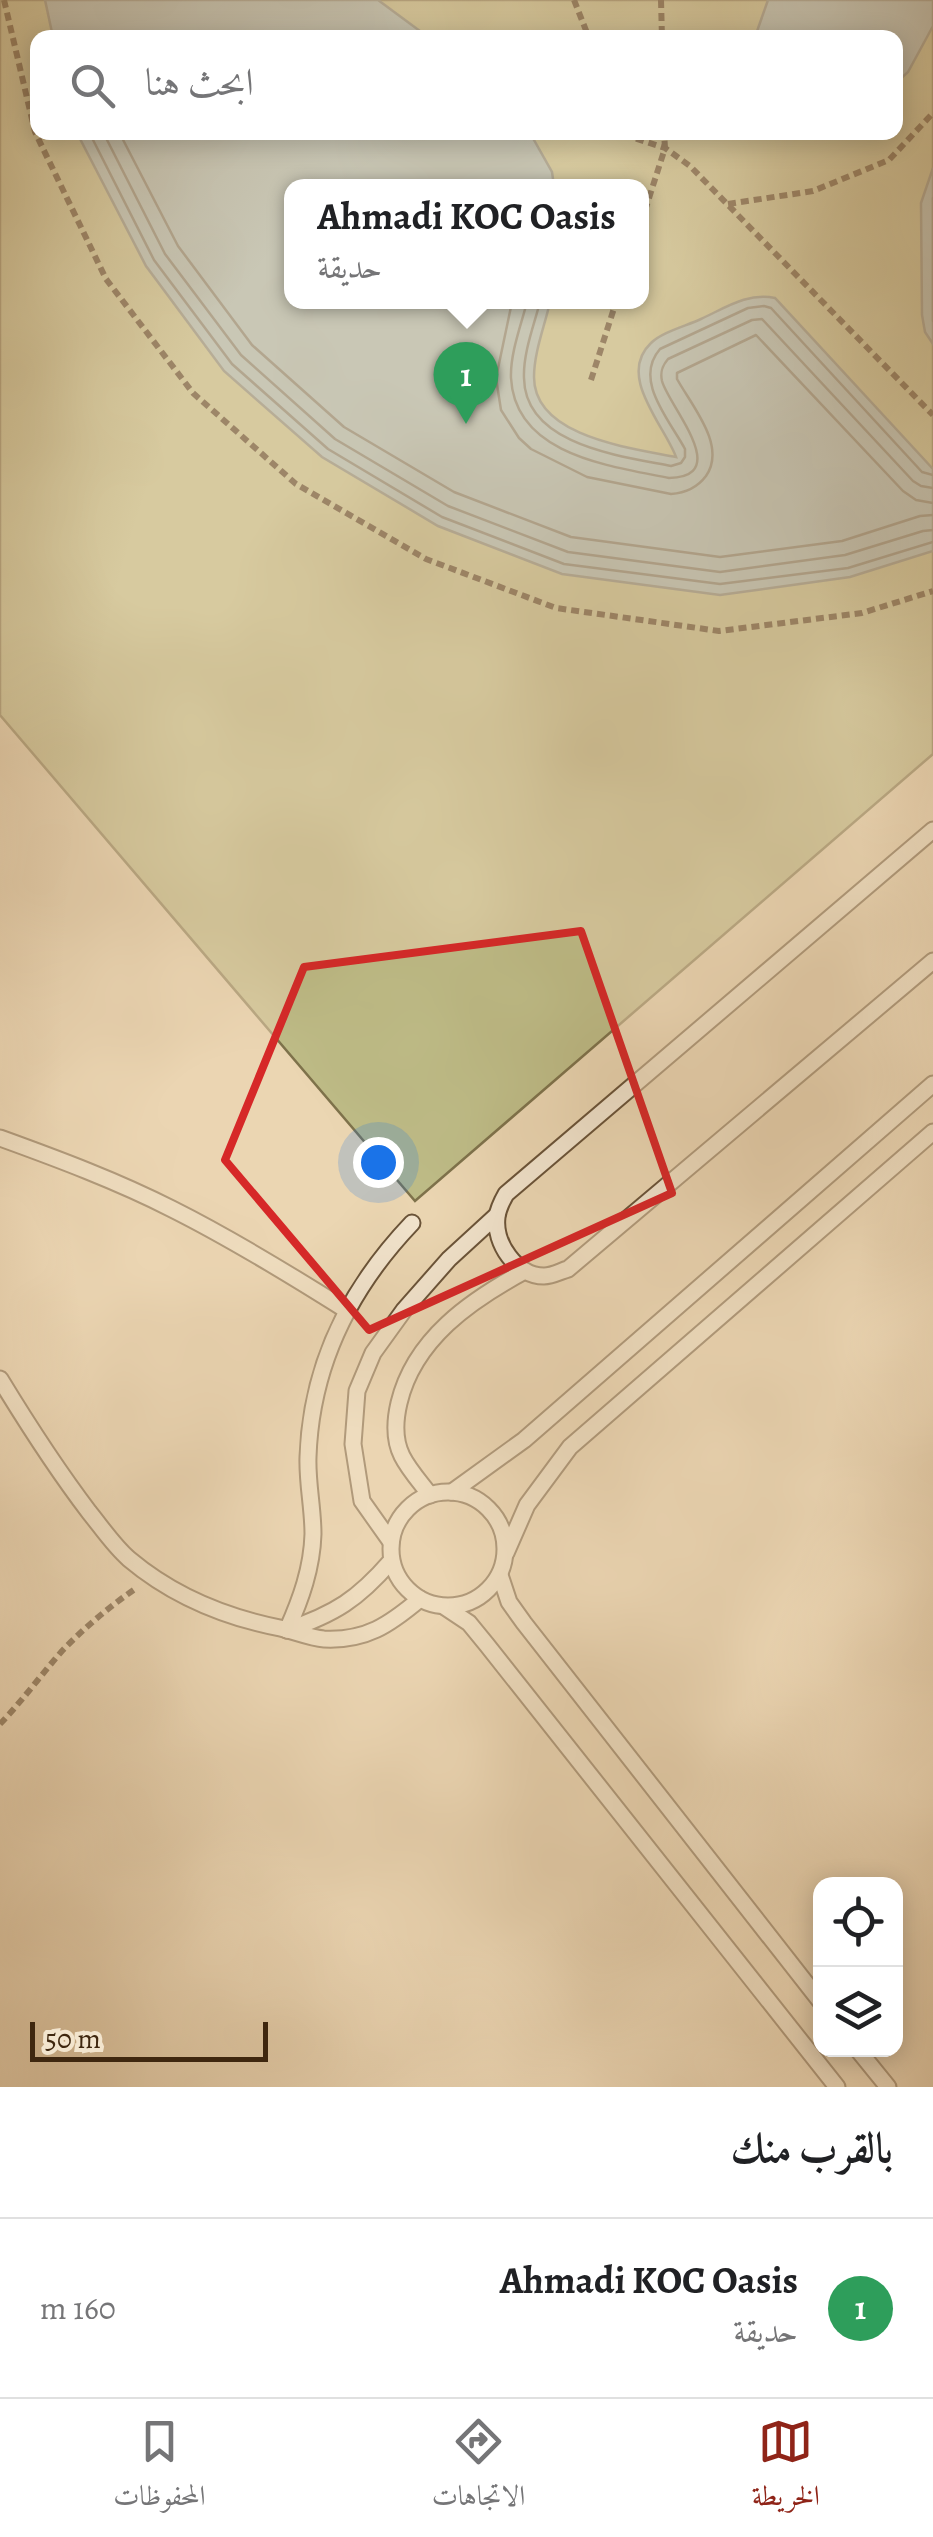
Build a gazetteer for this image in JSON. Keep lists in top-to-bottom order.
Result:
{
  "scale_bar": "50 m",
  "page": {
    "search": "ابحث هنا",
    "popup": ["Ahmadi KOC Oasis", "حديقة"],
    "pins": "1",
    "scale": "50 m",
    "heading": "بالقرب منك",
    "list": [
      {
        "mark": "1",
        "name": "Ahmadi KOC Oasis",
        "note": "حديقة",
        "value": "160 m"
      }
    ],
    "nav": ["الخريطة", "الاتجاهات", "المحفوظات"]
  }
}
